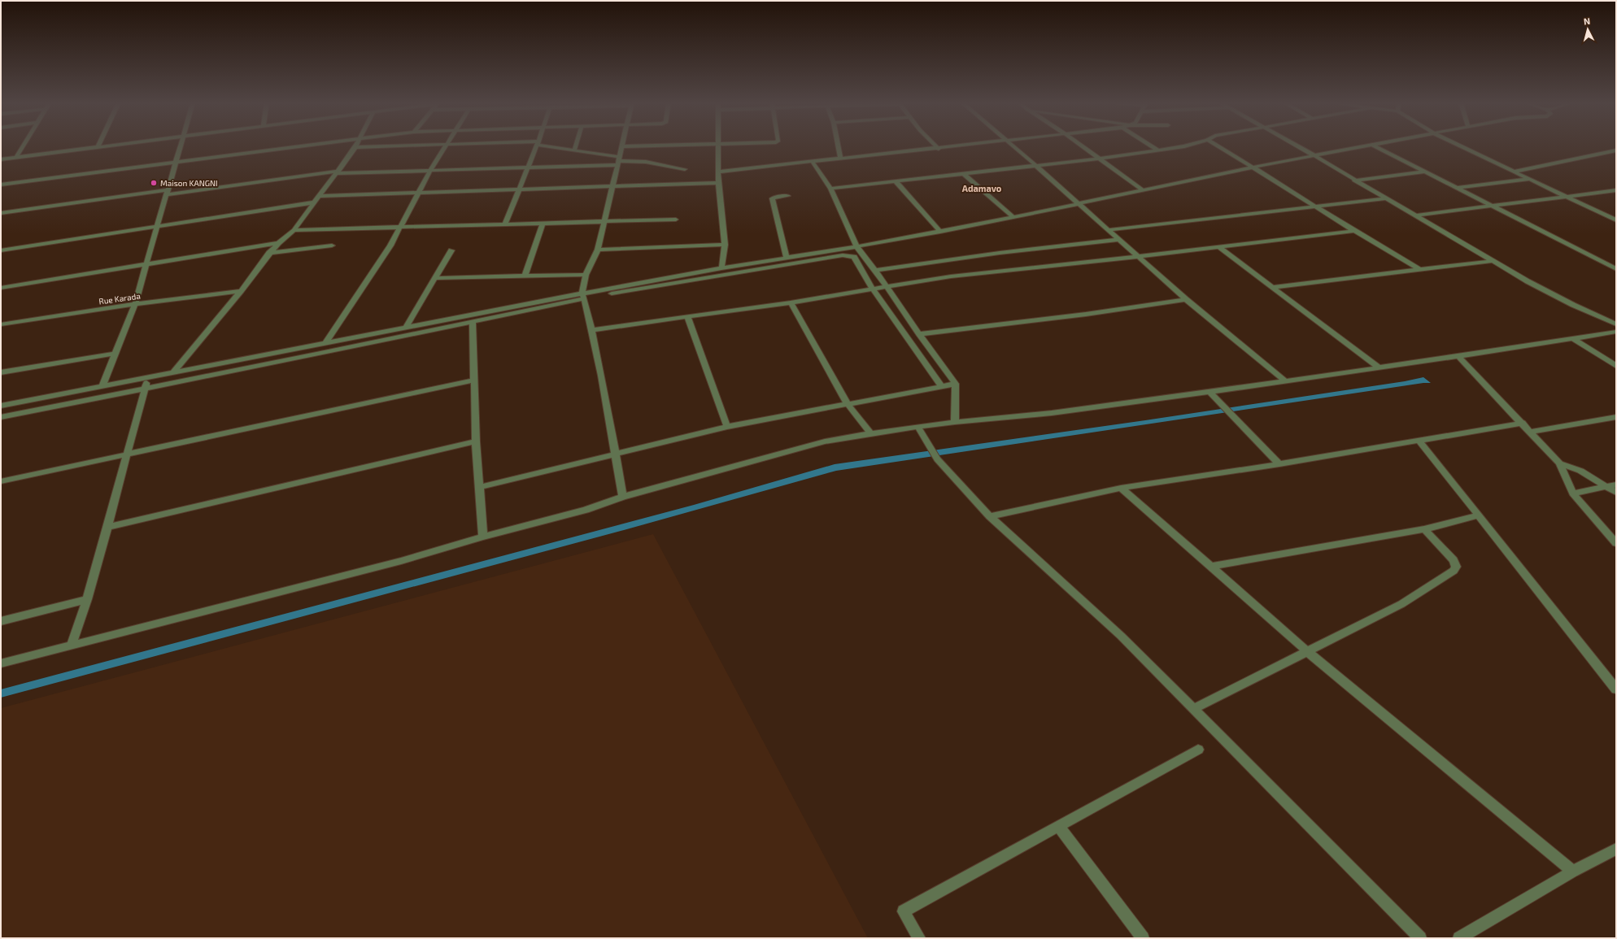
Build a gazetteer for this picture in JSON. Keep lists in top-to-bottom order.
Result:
{
  "streets": {
    "street": ["Rue Karada"]
  },
  "districts": ["Adamavo"],
  "places": ["Maison KANGNI"],
  "north": "top"
}
